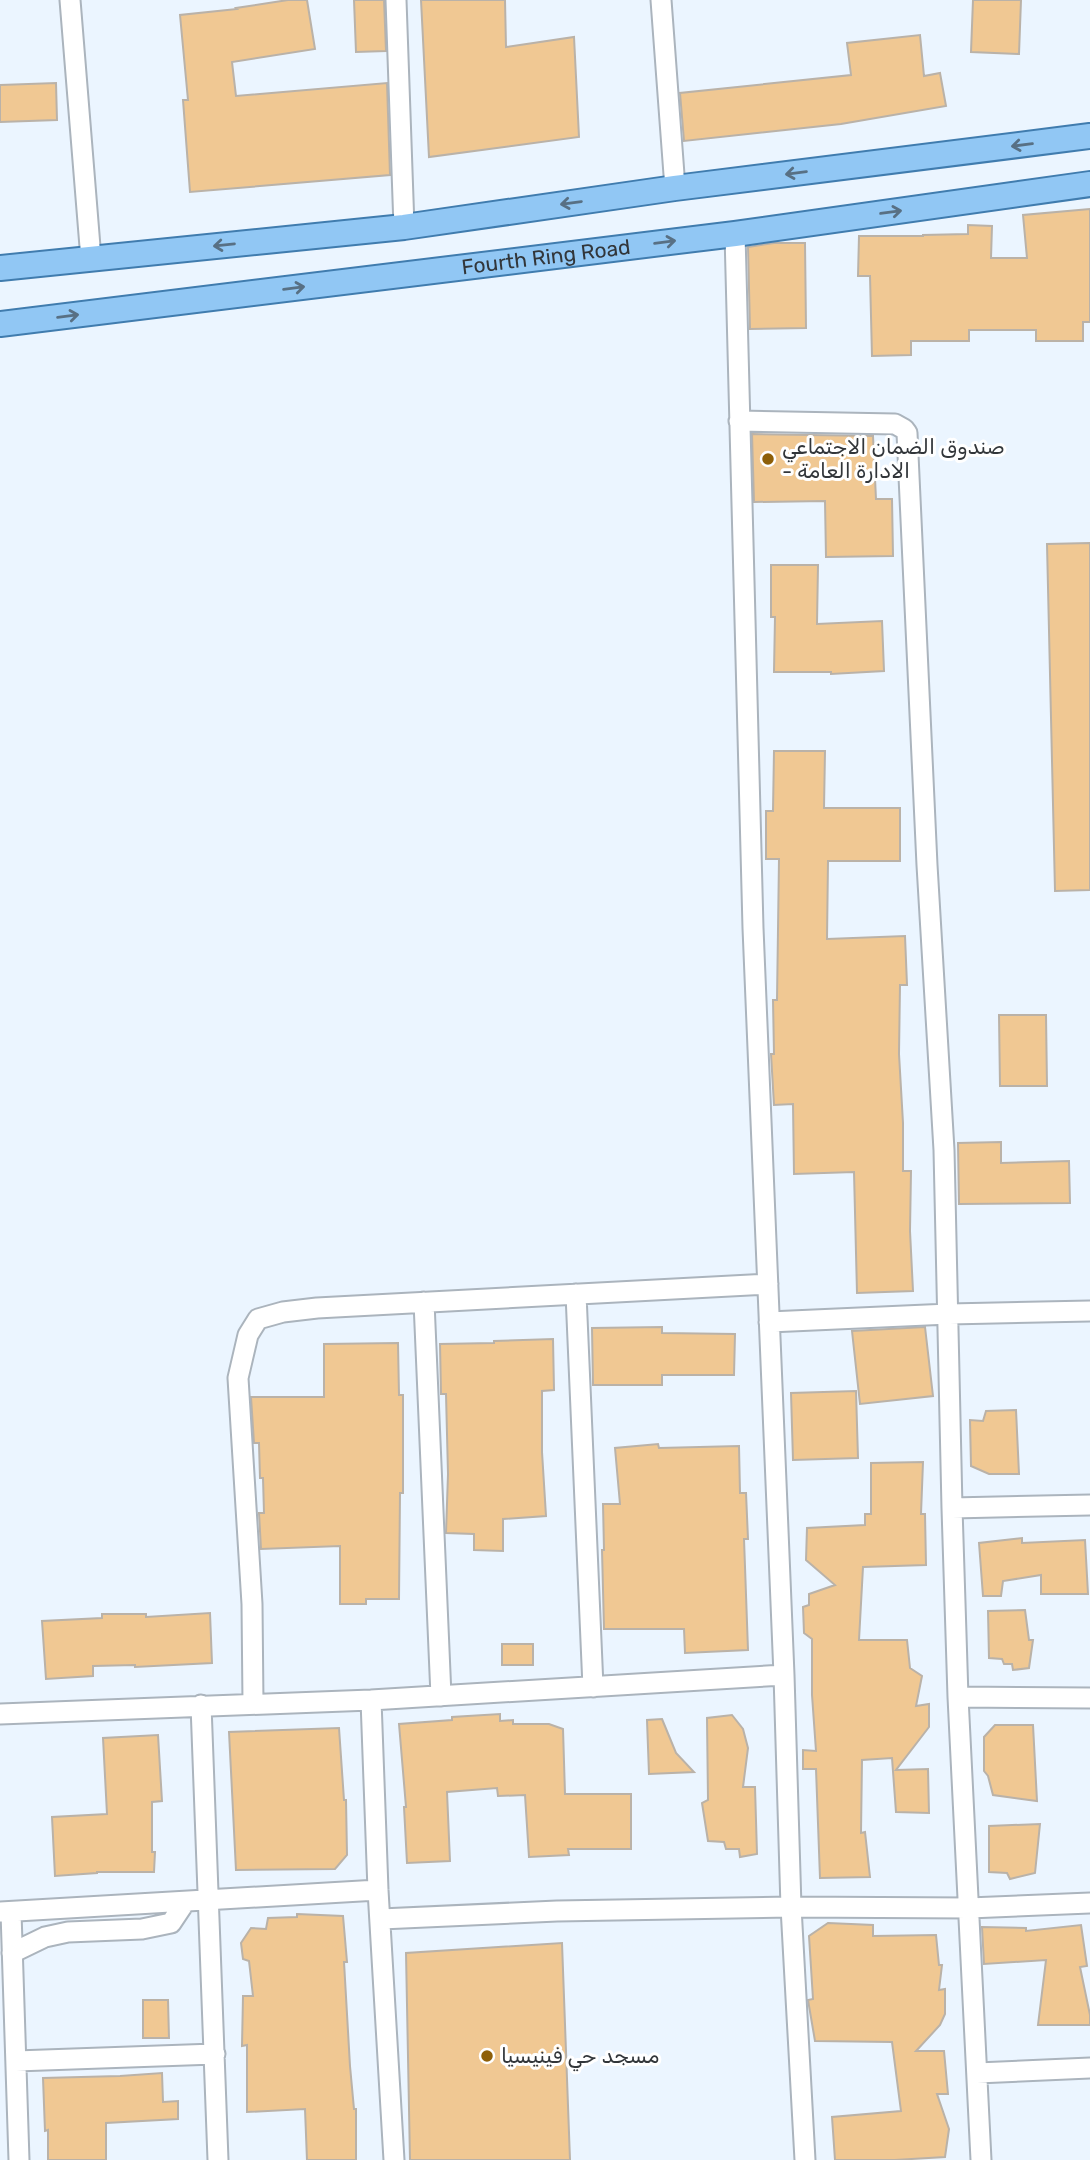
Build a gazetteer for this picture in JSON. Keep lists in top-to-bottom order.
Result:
{
  "streets": {
    "main road": ["Fourth Ring Road"]
  },
  "places": ["صندوق الضمان الاجتماعي - الادارة العامة", "مسجد حي فينيسيا"]
}
